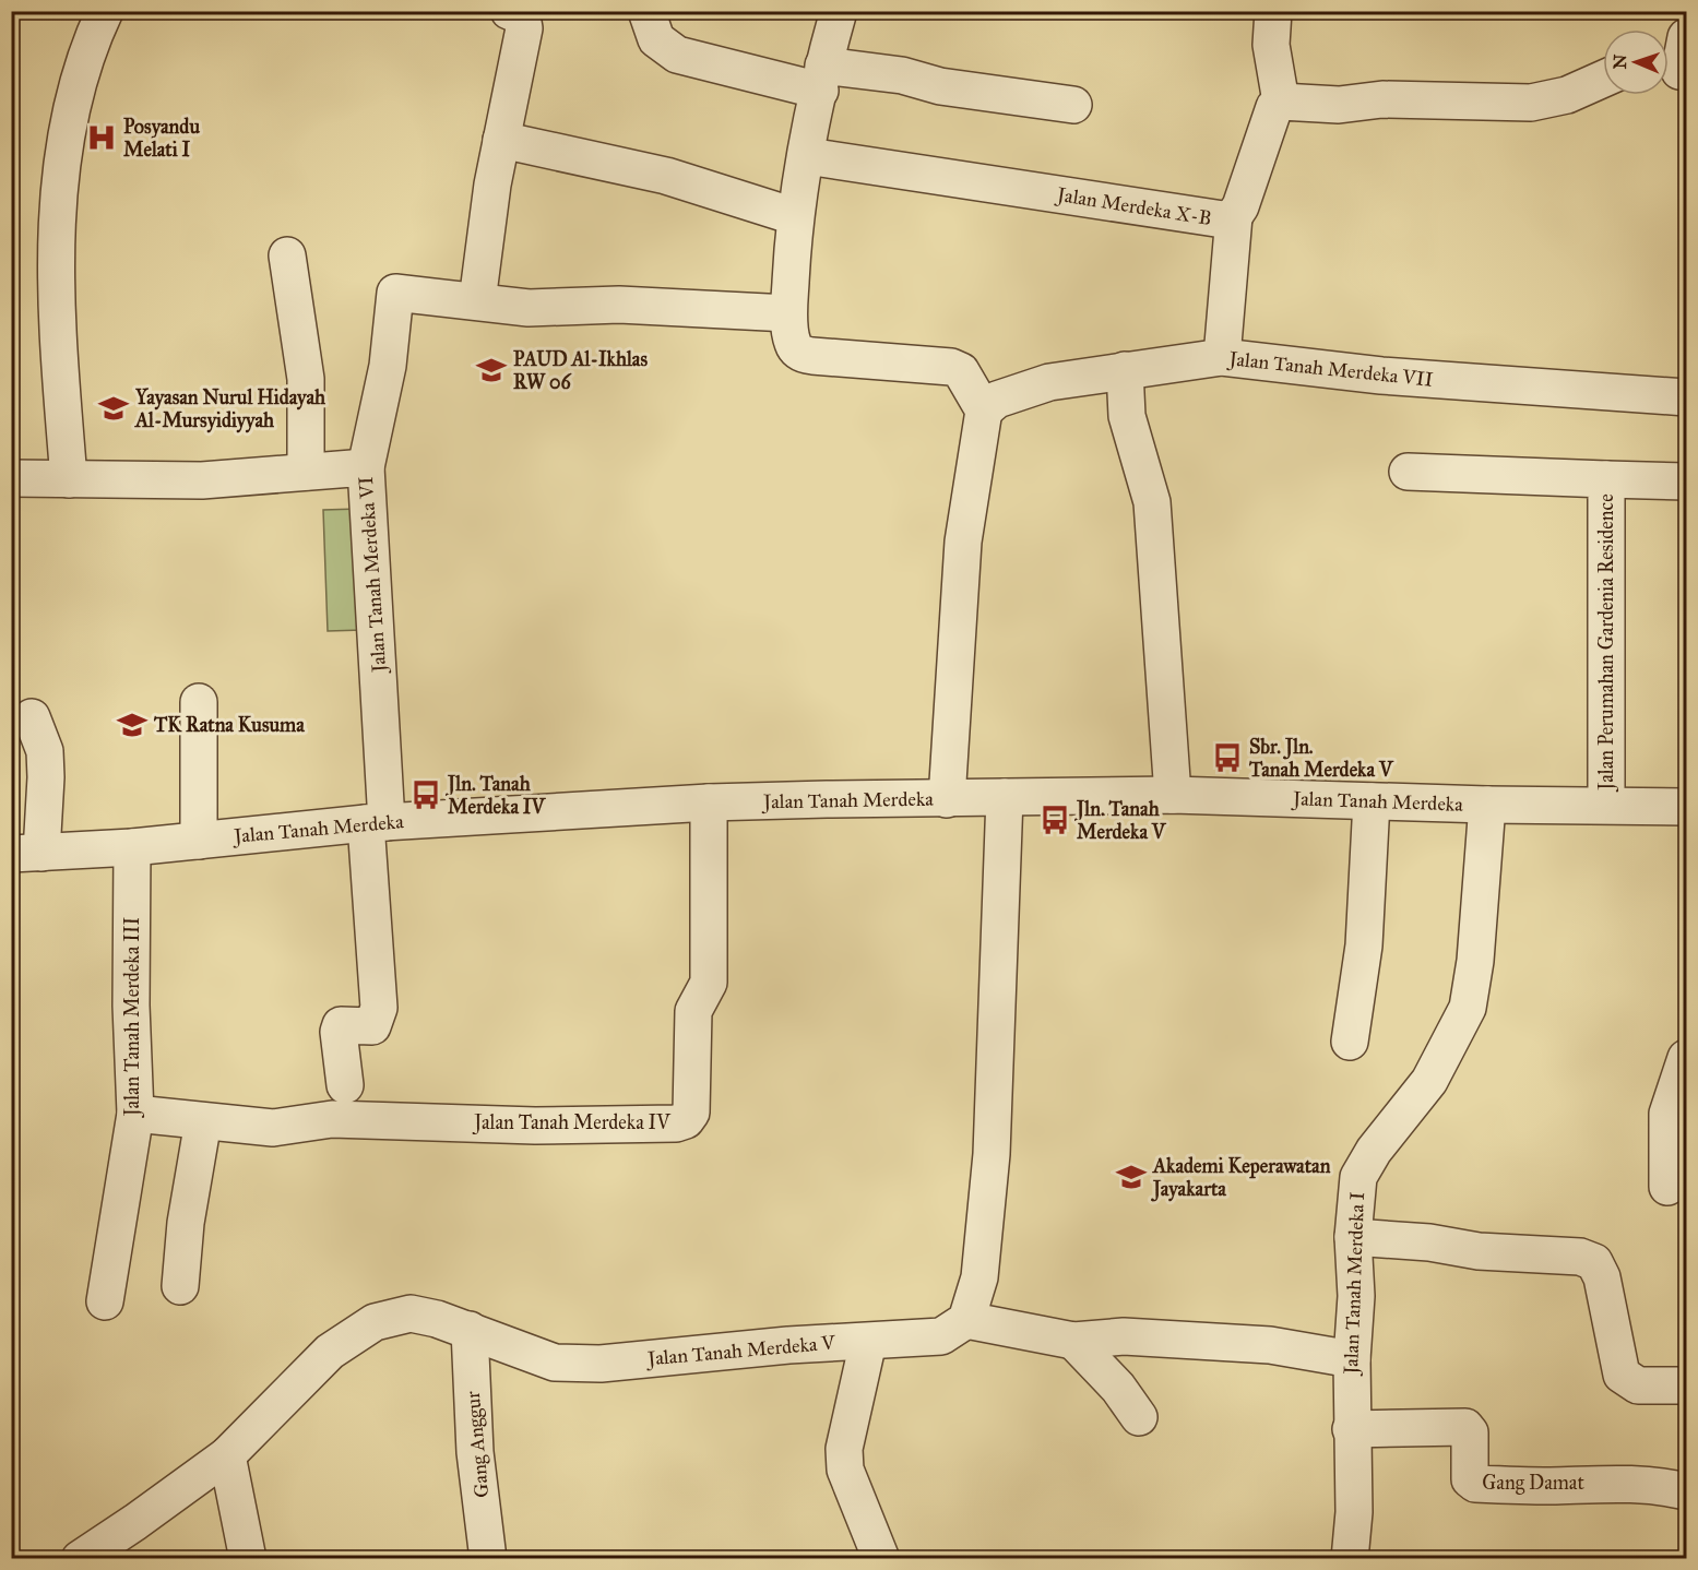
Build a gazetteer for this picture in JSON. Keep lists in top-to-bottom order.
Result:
{
  "streets": {
    "street": [
      "Jalan Merdeka X-B",
      "Jalan Tanah Merdeka VII",
      "Jalan Tanah Merdeka VI",
      "Jalan Perumahan Gardenia Residence",
      "Jalan Tanah Merdeka",
      "Jalan Tanah Merdeka III",
      "Jalan Tanah Merdeka IV",
      "Jalan Tanah Merdeka I",
      "Jalan Tanah Merdeka V",
      "Gang Anggur",
      "Gang Damat"
    ]
  },
  "crossings": [
    ["Jalan Tanah Merdeka VI", "Jalan Tanah Merdeka"],
    ["Jalan Perumahan Gardenia Residence", "Jalan Tanah Merdeka"],
    ["Jalan Tanah Merdeka", "Jalan Tanah Merdeka III"],
    ["Jalan Tanah Merdeka", "Jalan Tanah Merdeka IV"],
    ["Jalan Tanah Merdeka", "Jalan Tanah Merdeka I"],
    ["Jalan Tanah Merdeka III", "Jalan Tanah Merdeka IV"],
    ["Jalan Tanah Merdeka I", "Gang Damat"],
    ["Jalan Tanah Merdeka V", "Gang Anggur"]
  ],
  "places": {
    "hospital": ["Posyandu Melati I"],
    "school or university": [
      "PAUD Al-Ikhlas RW 06",
      "Yayasan Nurul Hidayah Al-Mursyidiyyah",
      "TK Ratna Kusuma",
      "Akademi Keperawatan Jayakarta"
    ],
    "bus stop": ["Sbr. Jln. Tanah Merdeka V", "Jln. Tanah Merdeka IV", "Jln. Tanah Merdeka V"]
  },
  "north": "left"
}
